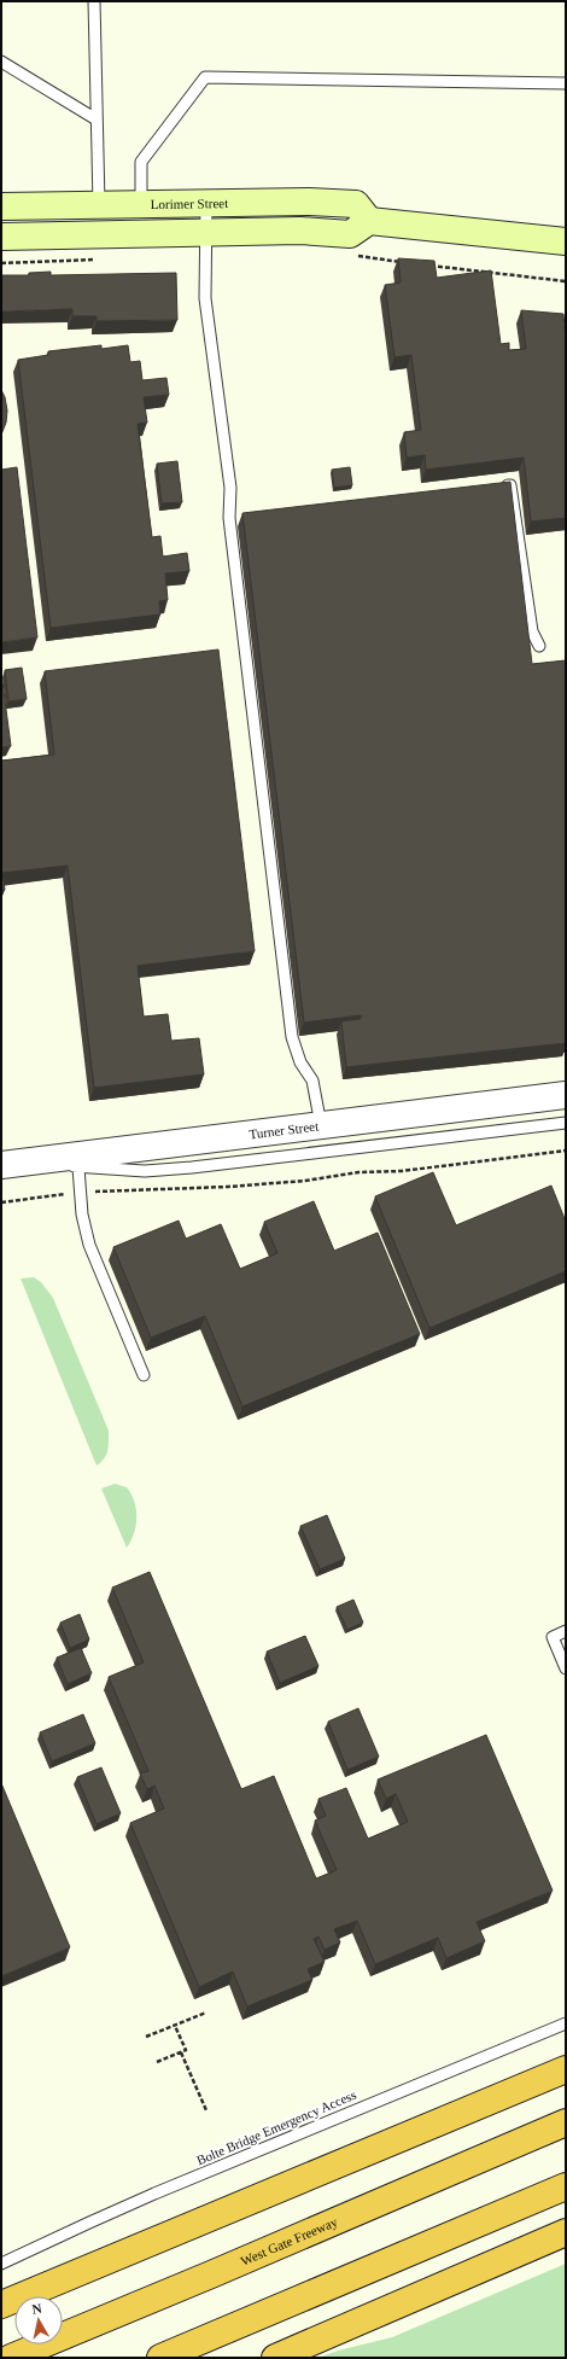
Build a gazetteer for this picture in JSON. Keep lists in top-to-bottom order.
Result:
{
  "streets": {
    "highway": ["West Gate Freeway"],
    "main road": ["Lorimer Street"],
    "street": ["Turner Street"],
    "lane": ["Bolte Bridge Emergency Access"]
  },
  "north": "top"
}
